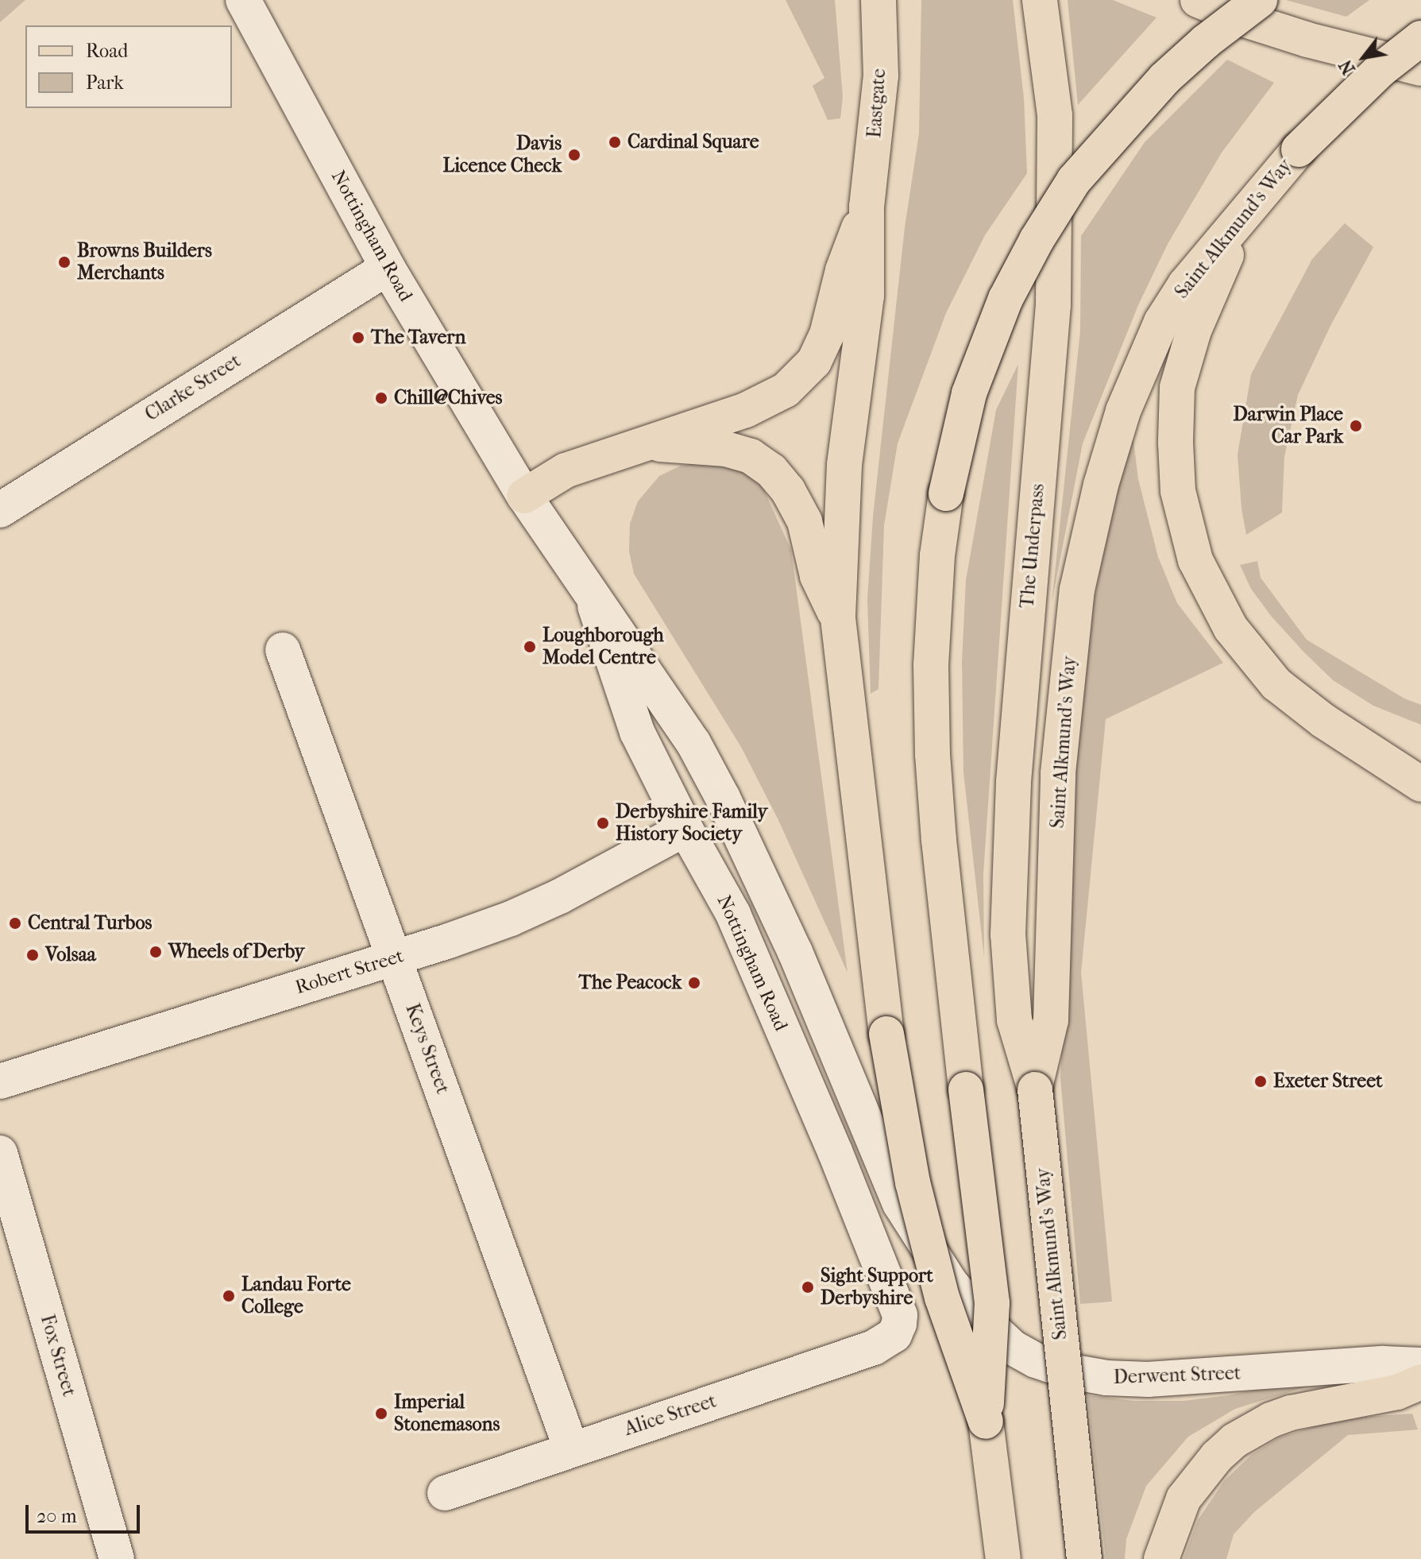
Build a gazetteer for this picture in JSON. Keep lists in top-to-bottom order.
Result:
{
  "streets": {
    "main road": ["Eastgate", "Saint Alkmund's Way", "The Underpass"],
    "street": [
      "Nottingham Road",
      "Clarke Street",
      "Robert Street",
      "Keys Street",
      "Fox Street",
      "Derwent Street",
      "Alice Street"
    ]
  },
  "crossings": [
    ["Saint Alkmund's Way", "The Underpass"],
    ["Nottingham Road", "Clarke Street"],
    ["Nottingham Road", "Robert Street"],
    ["Nottingham Road", "Derwent Street"],
    ["Nottingham Road", "Alice Street"],
    ["Robert Street", "Keys Street"],
    ["Keys Street", "Alice Street"]
  ],
  "places": [
    "Cardinal Square",
    "Davis Licence Check",
    "Browns Builders Merchants",
    "The Tavern",
    "Chill@Chives",
    "Darwin Place Car Park",
    "Loughborough Model Centre",
    "Derbyshire Family History Society",
    "Central Turbos",
    "Wheels of Derby",
    "Volsaa",
    "The Peacock",
    "Exeter Street",
    "Sight Support Derbyshire",
    "Landau Forte College",
    "Imperial Stonemasons"
  ],
  "legend": ["Road", "Park"],
  "scale_bar": "20 m",
  "north": "bottom left"
}
